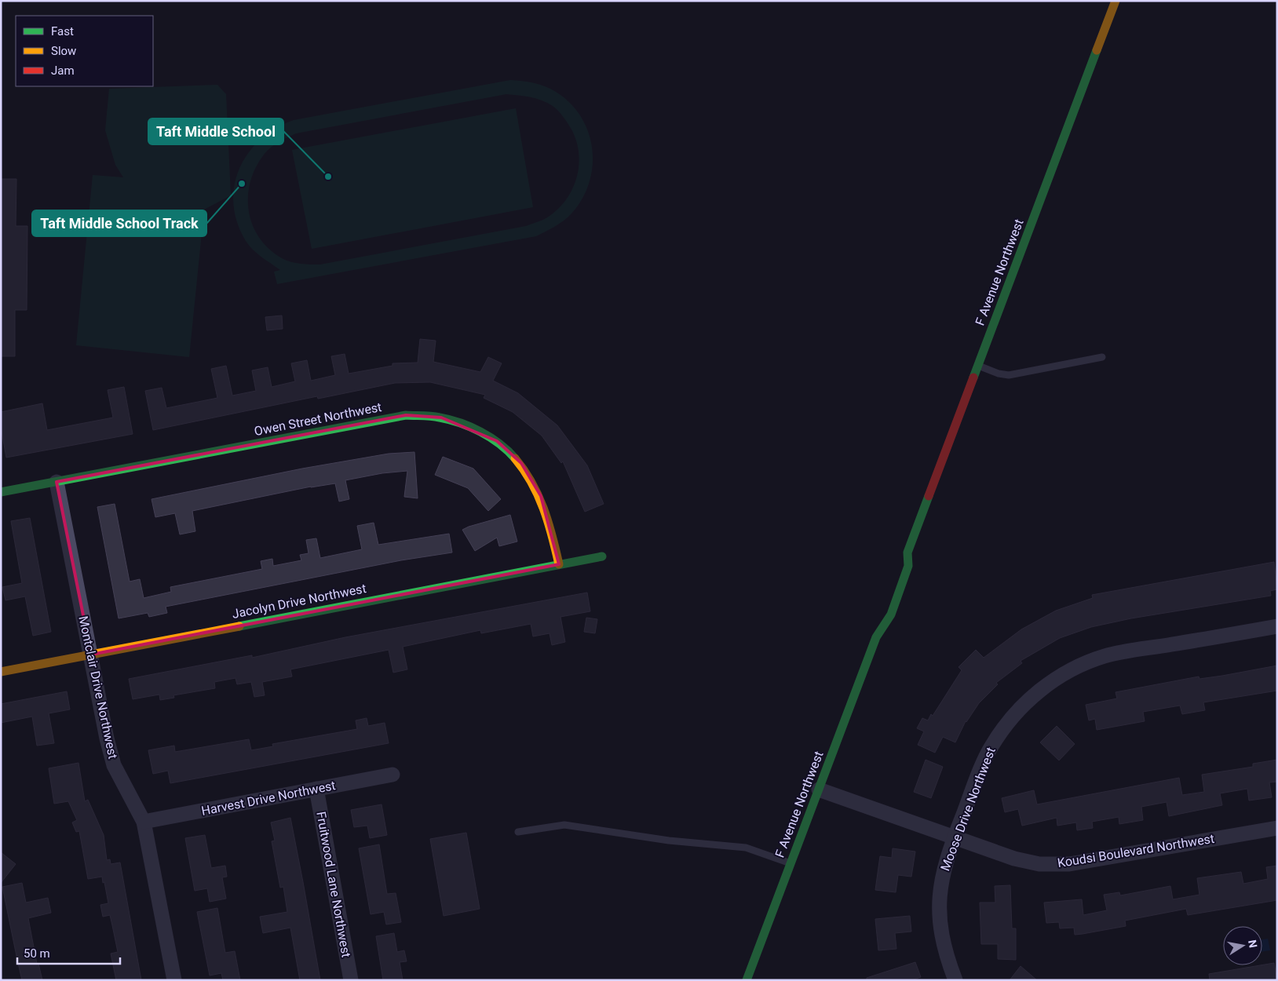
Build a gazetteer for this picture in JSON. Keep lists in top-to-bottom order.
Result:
{
  "streets": {
    "street": [
      "F Avenue Northwest",
      "Owen Street Northwest",
      "Jacolyn Drive Northwest",
      "Montclair Drive Northwest",
      "Harvest Drive Northwest",
      "Moose Drive Northwest",
      "Koudsi Boulevard Northwest",
      "Fruitwood Lane Northwest"
    ]
  },
  "crossings": [
    ["F Avenue Northwest", "Koudsi Boulevard Northwest"],
    ["Owen Street Northwest", "Jacolyn Drive Northwest"],
    ["Owen Street Northwest", "Montclair Drive Northwest"],
    ["Jacolyn Drive Northwest", "Montclair Drive Northwest"],
    ["Montclair Drive Northwest", "Harvest Drive Northwest"],
    ["Harvest Drive Northwest", "Fruitwood Lane Northwest"],
    ["Moose Drive Northwest", "Koudsi Boulevard Northwest"]
  ],
  "places": ["Taft Middle School", "Taft Middle School Track"],
  "legend": ["Fast", "Slow", "Jam"],
  "scale_bar": "50 m",
  "north": "right"
}
